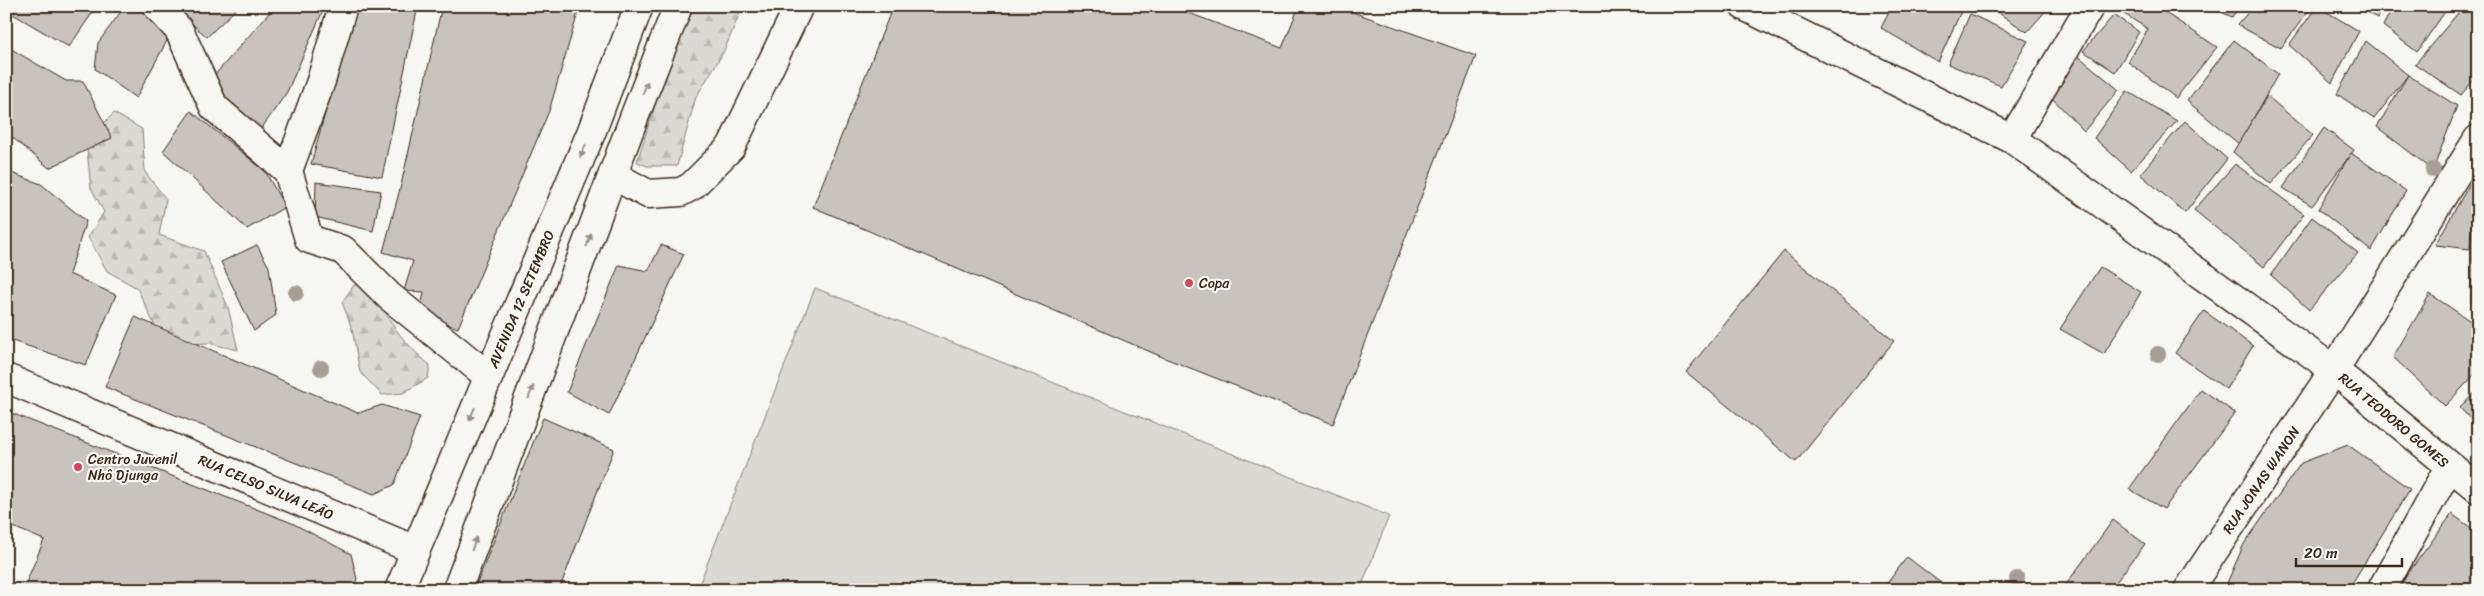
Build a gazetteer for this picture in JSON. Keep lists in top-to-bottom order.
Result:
{
  "streets": {
    "street": [
      "AVENIDA 12 SETEMBRO",
      "RUA TEODORO GOMES",
      "RUA JONAS WANON",
      "RUA CELSO SILVA LEÃO"
    ]
  },
  "crossings": [
    ["AVENIDA 12 SETEMBRO", "RUA CELSO SILVA LEÃO"],
    ["RUA TEODORO GOMES", "RUA JONAS WANON"]
  ],
  "places": ["Copa", "Centro Juvenil Nhô Djunga"],
  "scale_bar": "20 m"
}
